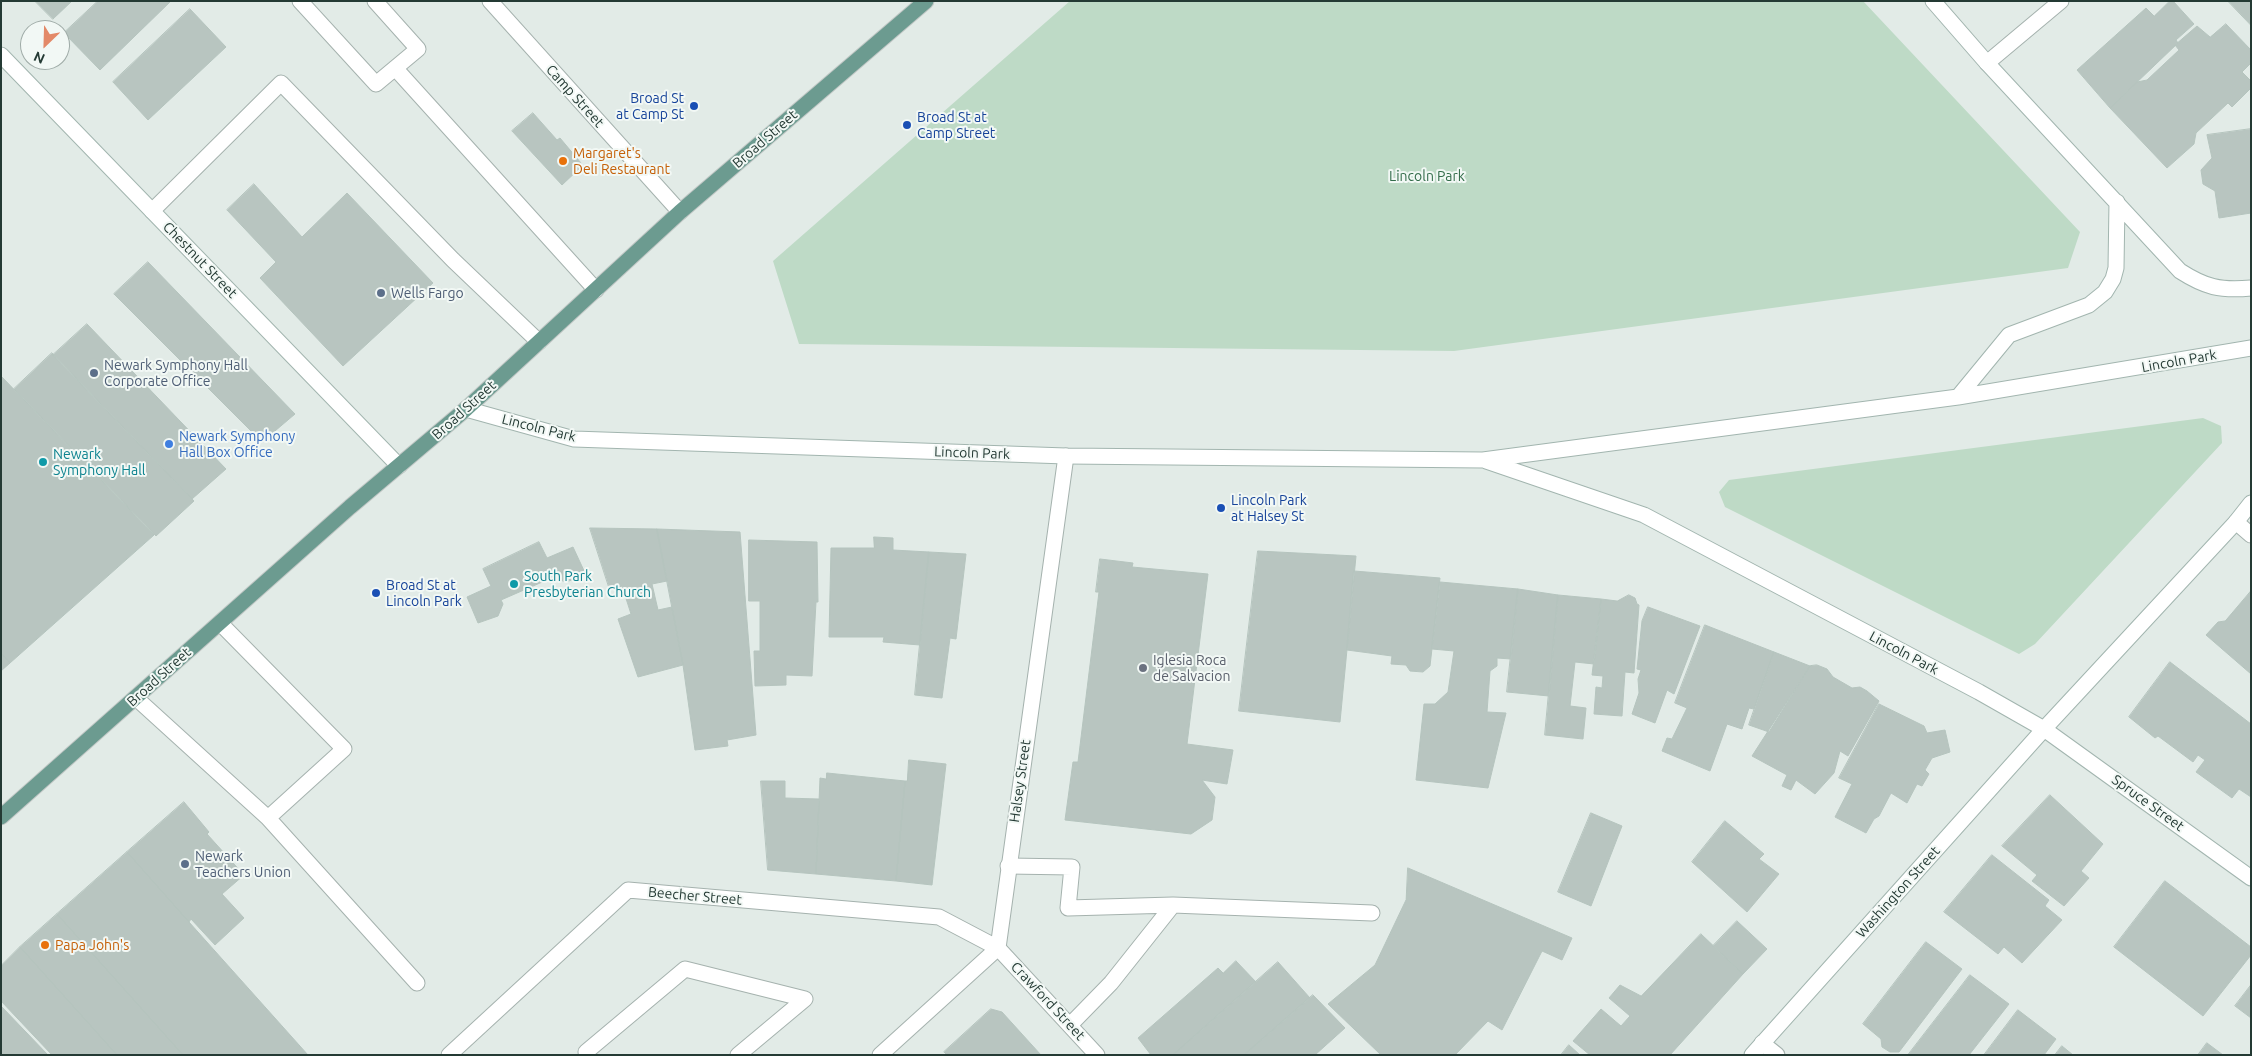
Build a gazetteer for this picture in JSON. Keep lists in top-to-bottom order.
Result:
{
  "streets": {
    "main road": [
      "Camp Street",
      "Broad Street",
      "Chestnut Street",
      "Lincoln Park",
      "Halsey Street",
      "Spruce Street",
      "Washington Street",
      "Beecher Street",
      "Crawford Street"
    ]
  },
  "crossings": [
    ["Camp Street", "Broad Street"],
    ["Broad Street", "Chestnut Street"],
    ["Broad Street", "Lincoln Park"],
    ["Lincoln Park", "Halsey Street"],
    ["Lincoln Park", "Spruce Street"],
    ["Lincoln Park", "Washington Street"],
    ["Halsey Street", "Beecher Street"],
    ["Halsey Street", "Crawford Street"],
    ["Spruce Street", "Washington Street"],
    ["Beecher Street", "Crawford Street"]
  ],
  "parks": ["Lincoln Park"],
  "places": [
    "Broad St at Camp St",
    "Broad St at Camp Street",
    "Margaret's Deli Restaurant",
    "Wells Fargo",
    "Newark Symphony Hall Corporate Office",
    "Newark Symphony Hall Box Office",
    "Newark Symphony Hall",
    "Lincoln Park at Halsey St",
    "South Park Presbyterian Church",
    "Broad St at Lincoln Park",
    "Iglesia Roca de Salvacion",
    "Newark Teachers Union",
    "Papa John's"
  ],
  "north": "bottom left"
}
